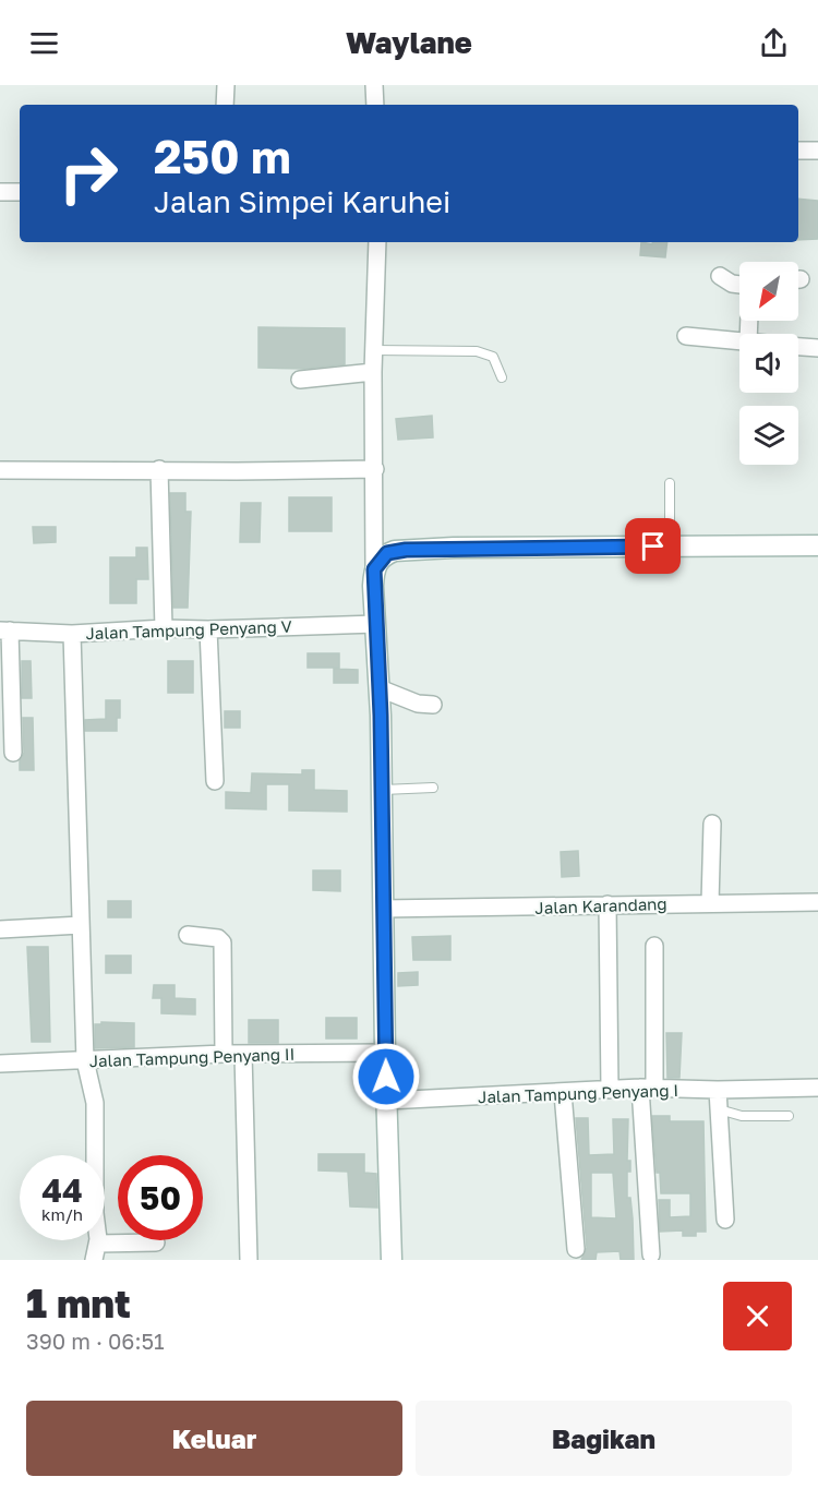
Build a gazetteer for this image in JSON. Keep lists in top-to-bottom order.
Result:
{
  "streets": {
    "street": [
      "Jalan Tampung Penyang V",
      "Jalan Karandang",
      "Jalan Tampung Penyang II",
      "Jalan Tampung Penyang I"
    ]
  },
  "north": "bottom left",
  "page": {
    "header": "Waylane",
    "turn": ["250 m", "Jalan Simpei Karuhei"],
    "speed": "44 km/h",
    "limit": "50",
    "heading": ["1 mnt", "390 m · 06:51"],
    "buttons": ["Keluar", "Bagikan"]
  }
}
